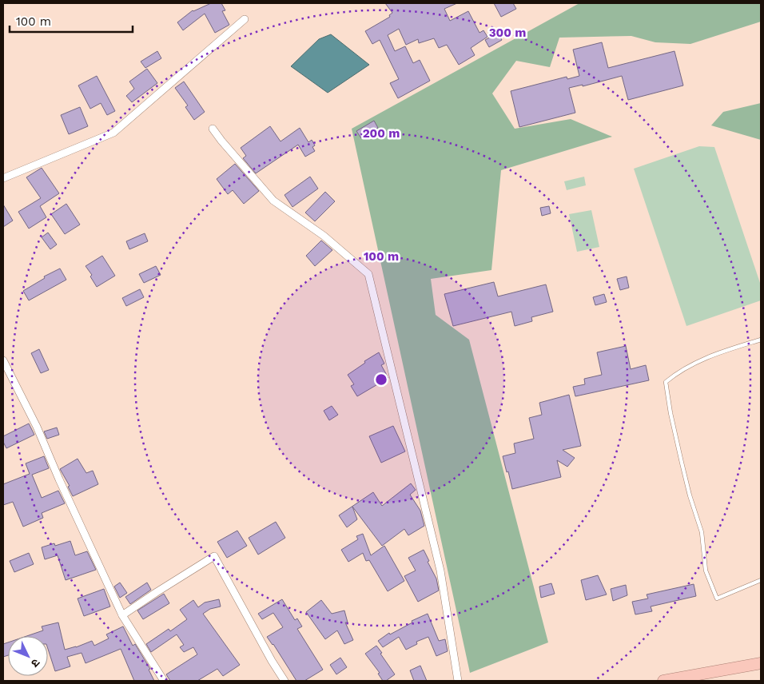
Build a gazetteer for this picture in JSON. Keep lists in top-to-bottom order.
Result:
{
  "scale_bar": "100 m",
  "north": "bottom right",
  "rings": ["300 m", "200 m", "100 m"]
}
